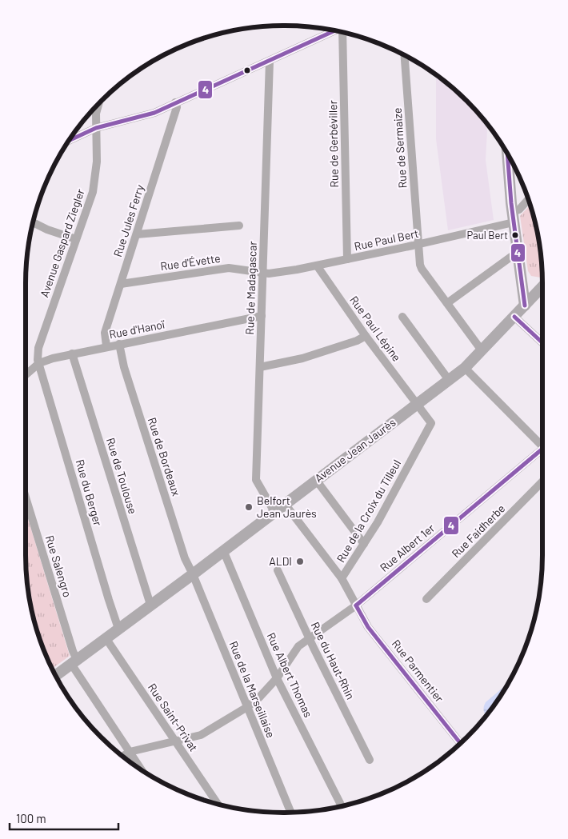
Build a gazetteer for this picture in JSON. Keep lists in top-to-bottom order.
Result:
{
  "streets": {
    "main road": ["Avenue Jean Jaurès"],
    "street": [
      "Rue de Gerbéviller",
      "Rue de Sermaize",
      "Rue Jules Ferry",
      "Rue Paul Bert",
      "Avenue Gaspard Ziegler",
      "Rue d'Évette",
      "Rue de Madagascar",
      "Rue Paul Lépine",
      "Rue d'Hanoï",
      "Rue de Bordeaux",
      "Rue de Toulouse",
      "Rue du Berger",
      "Rue de la Croix du Tilleul",
      "Rue Faidherbe",
      "Rue Albert 1er",
      "Rue Salengro",
      "Rue du Haut-Rhin",
      "Rue Parmentier",
      "Rue Albert Thomas",
      "Rue de la Marseillaise",
      "Rue Saint-Privat"
    ]
  },
  "crossings": [
    ["Rue de Gerbéviller", "Rue Paul Bert"],
    ["Rue de Sermaize", "Rue Paul Bert"],
    ["Rue de Sermaize", "Avenue Jean Jaurès"],
    ["Rue Jules Ferry", "Rue d'Évette"],
    ["Rue Jules Ferry", "Rue d'Hanoï"],
    ["Rue Paul Bert", "Rue d'Évette"],
    ["Rue Paul Bert", "Rue de Madagascar"],
    ["Rue Paul Bert", "Rue Paul Lépine"],
    ["Avenue Gaspard Ziegler", "Rue d'Hanoï"],
    ["Avenue Gaspard Ziegler", "Rue du Berger"],
    ["Rue d'Évette", "Rue de Madagascar"],
    ["Rue de Madagascar", "Rue d'Hanoï"],
    ["Rue de Madagascar", "Avenue Jean Jaurès"],
    ["Rue Paul Lépine", "Avenue Jean Jaurès"],
    ["Rue Paul Lépine", "Rue de la Croix du Tilleul"],
    ["Rue d'Hanoï", "Rue de Bordeaux"],
    ["Rue d'Hanoï", "Rue de Toulouse"],
    ["Rue d'Hanoï", "Rue du Berger"],
    ["Avenue Jean Jaurès", "Rue de Bordeaux"],
    ["Avenue Jean Jaurès", "Rue de Toulouse"],
    ["Avenue Jean Jaurès", "Rue du Berger"],
    ["Avenue Jean Jaurès", "Rue de la Croix du Tilleul"],
    ["Avenue Jean Jaurès", "Rue Salengro"],
    ["Avenue Jean Jaurès", "Rue Albert Thomas"],
    ["Avenue Jean Jaurès", "Rue de la Marseillaise"],
    ["Avenue Jean Jaurès", "Rue Saint-Privat"],
    ["Rue de Bordeaux", "Rue de la Marseillaise"],
    ["Rue de la Croix du Tilleul", "Rue Albert 1er"],
    ["Rue de la Croix du Tilleul", "Rue Parmentier"],
    ["Rue Albert 1er", "Rue Parmentier"]
  ],
  "places": ["Paul Bert", "Belfort Jean Jaurès", "ALDI"],
  "lines": ["transit line 4"],
  "scale_bar": "100 m"
}
